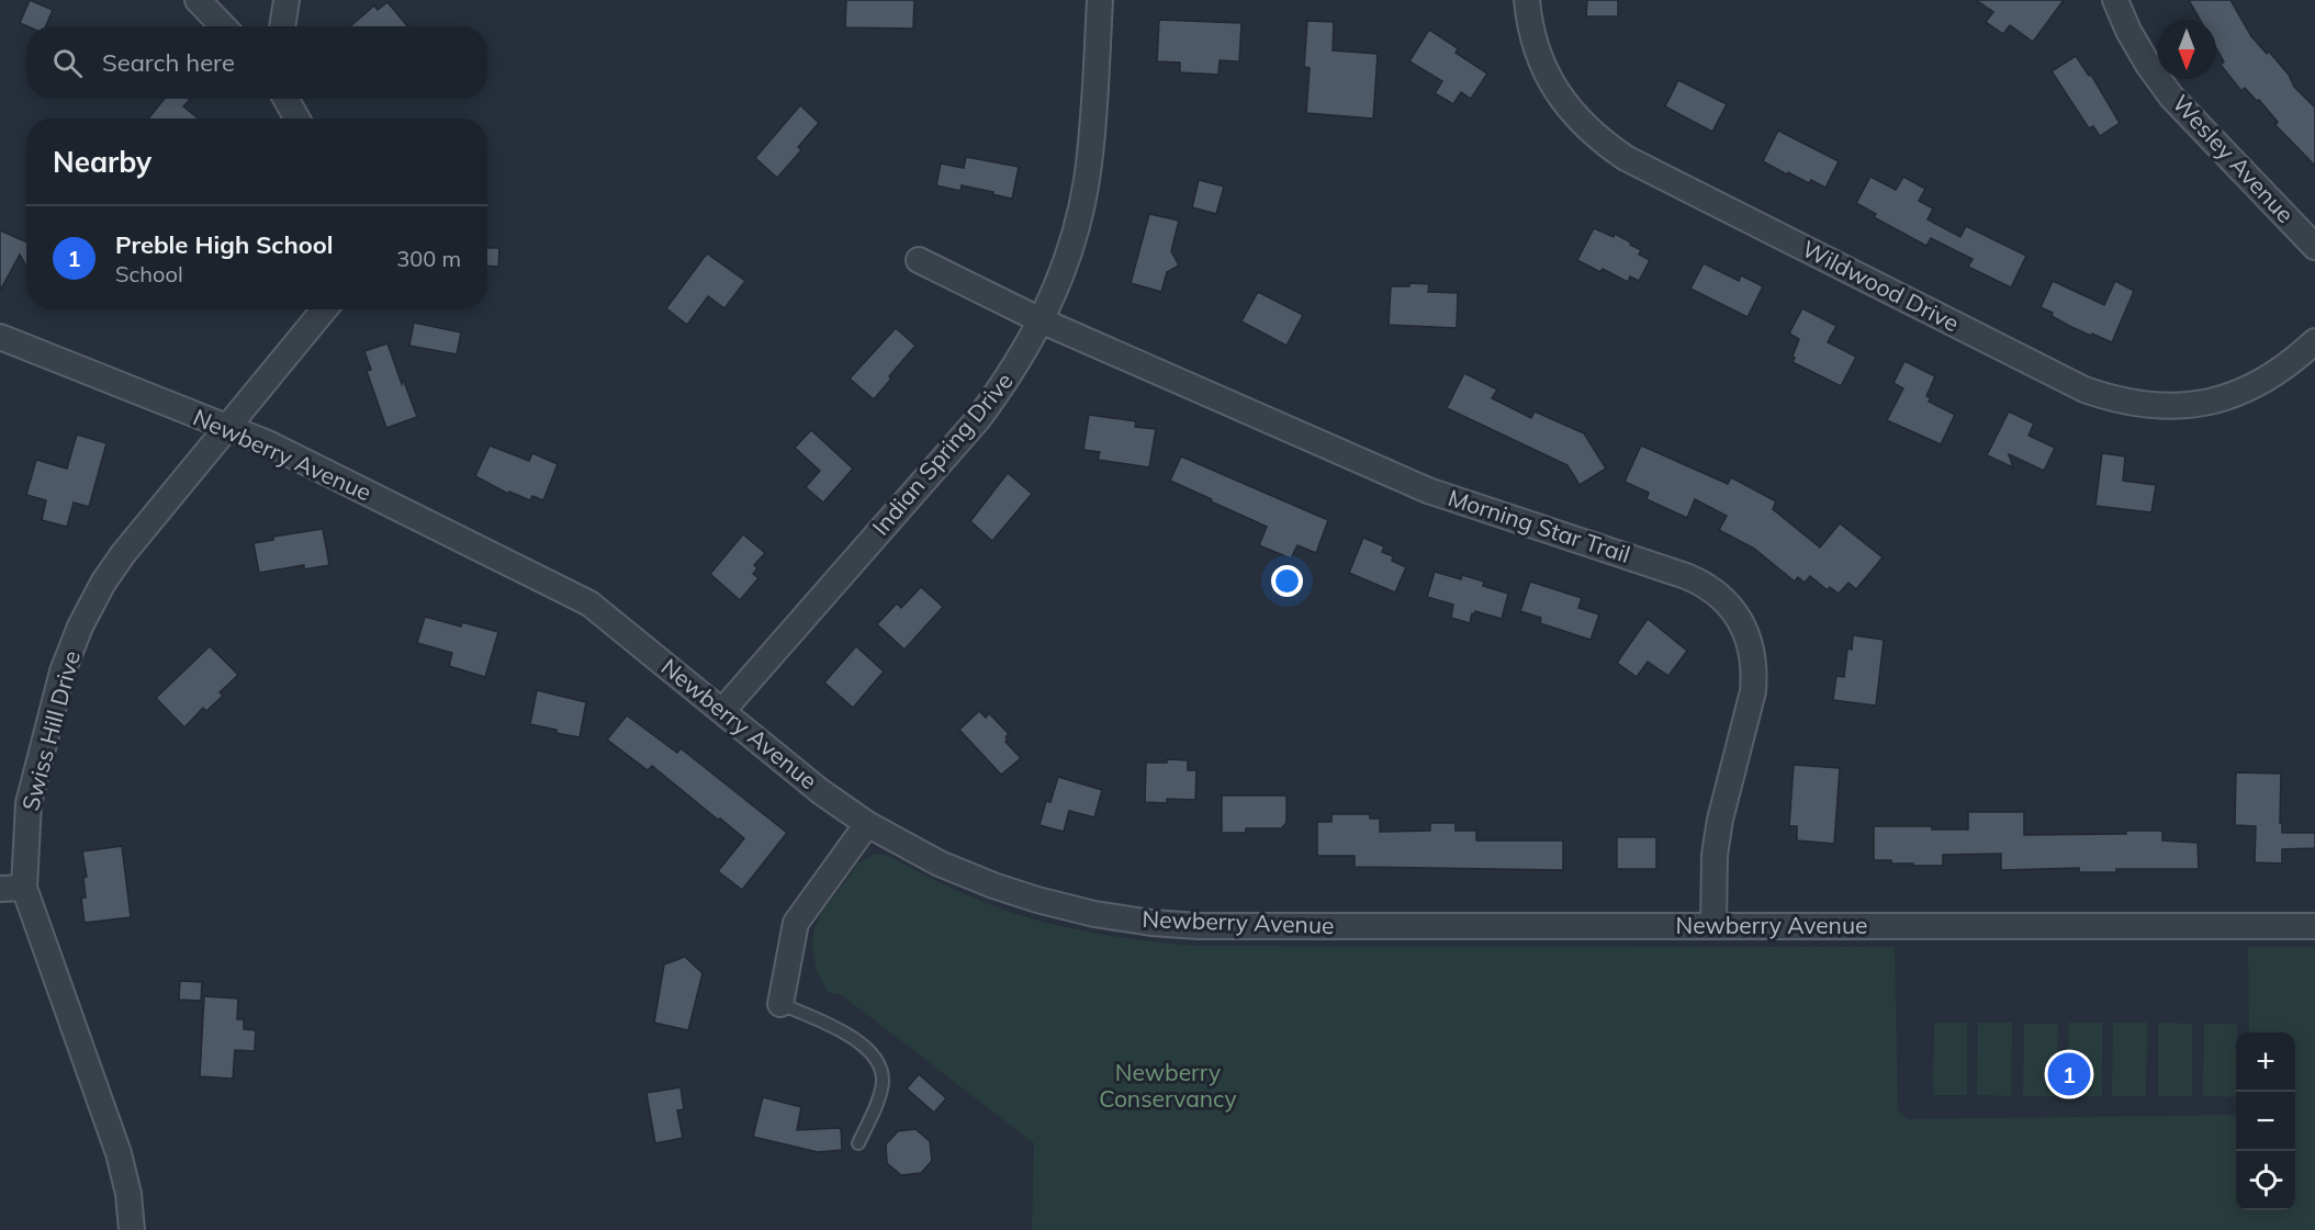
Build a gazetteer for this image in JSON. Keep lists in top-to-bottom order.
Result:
{
  "streets": {
    "street": [
      "Wesley Avenue",
      "Wildwood Drive",
      "Indian Spring Drive",
      "Newberry Avenue",
      "Morning Star Trail",
      "Swiss Hill Drive"
    ]
  },
  "crossings": [
    ["Indian Spring Drive", "Newberry Avenue"],
    ["Indian Spring Drive", "Morning Star Trail"],
    ["Newberry Avenue", "Morning Star Trail"],
    ["Newberry Avenue", "Swiss Hill Drive"]
  ],
  "parks": ["Newberry Conservancy"],
  "north": "bottom",
  "page": {
    "search": "Search here",
    "heading": "Nearby",
    "list": [
      {
        "mark": "1",
        "name": "Preble High School",
        "note": "School",
        "value": "300 m"
      }
    ],
    "map_buttons": ["+", "−"],
    "pins": "1"
  }
}
